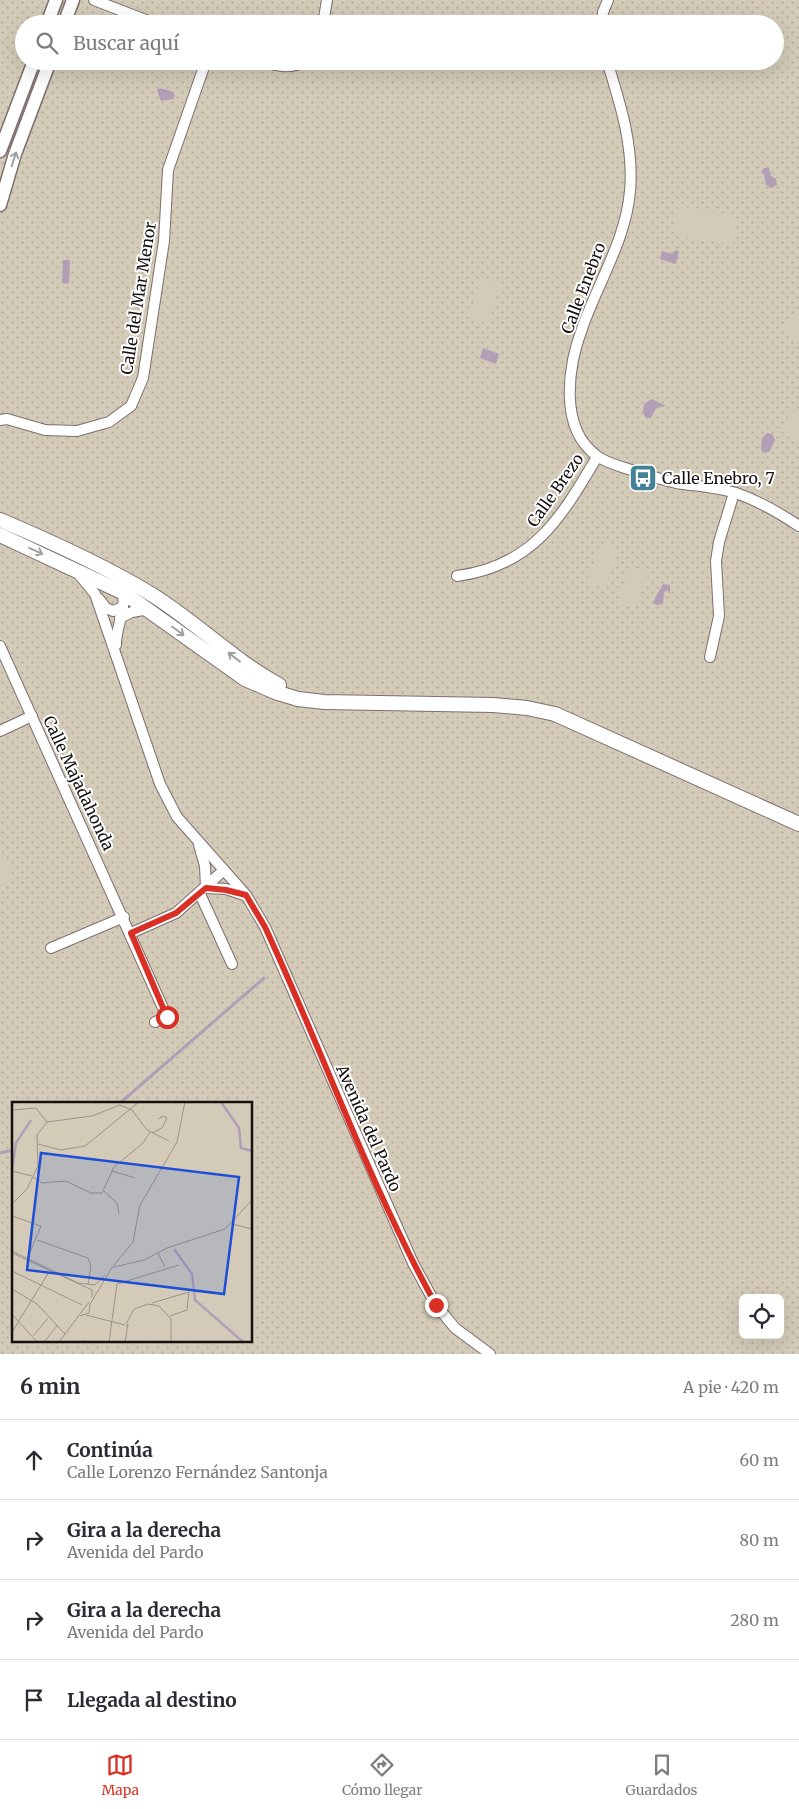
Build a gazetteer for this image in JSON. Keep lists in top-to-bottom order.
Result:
{
  "streets": {
    "street": [
      "Calle Enebro",
      "Calle del Mar Menor",
      "Calle Brezo",
      "Calle Majadahonda",
      "Avenida del Pardo"
    ]
  },
  "crossings": [
    ["Calle Enebro", "Calle Brezo"]
  ],
  "places": {
    "bus stop": ["Calle Enebro, 7"]
  },
  "page": {
    "search": "Buscar aquí",
    "heading": ["6 min", "A pie · 420 m"],
    "list": [
      ["Continúa", "Calle Lorenzo Fernández Santonja", "60 m"],
      ["Gira a la derecha", "Avenida del Pardo", "80 m"],
      ["Gira a la derecha", "Avenida del Pardo", "280 m"],
      "Llegada al destino"
    ],
    "nav": ["Mapa", "Cómo llegar", "Guardados"]
  }
}
